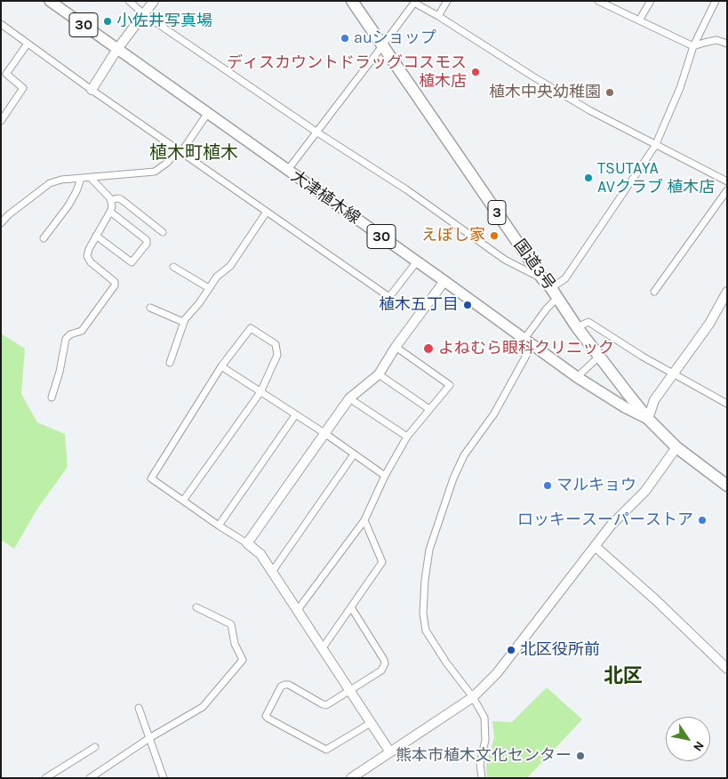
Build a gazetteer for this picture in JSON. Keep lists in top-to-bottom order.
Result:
{
  "streets": {
    "highway": ["3", "国道3号"],
    "main road": ["30", "大津植木線"]
  },
  "crossings": [
    ["大津植木線", "国道3号"]
  ],
  "districts": ["植木町植木", "北区"],
  "places": [
    "小佐井写真場",
    "auショップ",
    "ディスカウントドラッグコスモス 植木店",
    "植木中央幼稚園",
    "TSUTAYA AVクラブ 植木店",
    "えぼし家",
    "植木五丁目",
    "よねむら眼科クリニック",
    "マルキョウ",
    "ロッキースーパーストア",
    "北区役所前",
    "熊本市植木文化センター"
  ],
  "north": "bottom right"
}
